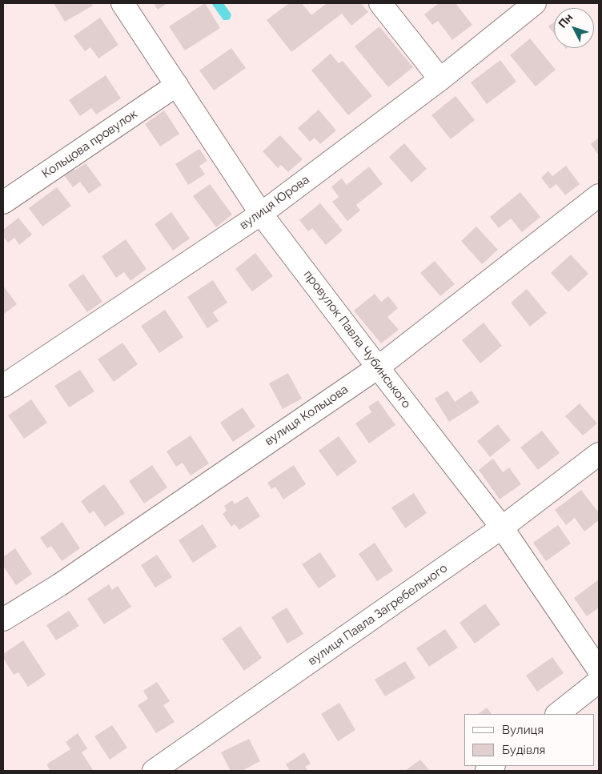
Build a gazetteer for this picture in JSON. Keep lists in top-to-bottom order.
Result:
{
  "streets": {
    "street": [
      "Кольцова провулок",
      "вулиця Юрова",
      "провулок Павла Чубинського",
      "вулиця Кольцова",
      "вулиця Павла Загребельного"
    ]
  },
  "crossings": [
    ["Кольцова провулок", "провулок Павла Чубинського"],
    ["вулиця Юрова", "провулок Павла Чубинського"],
    ["провулок Павла Чубинського", "вулиця Кольцова"],
    ["провулок Павла Чубинського", "вулиця Павла Загребельного"]
  ],
  "legend": ["Вулиця", "Будівля"],
  "north": "top left"
}
